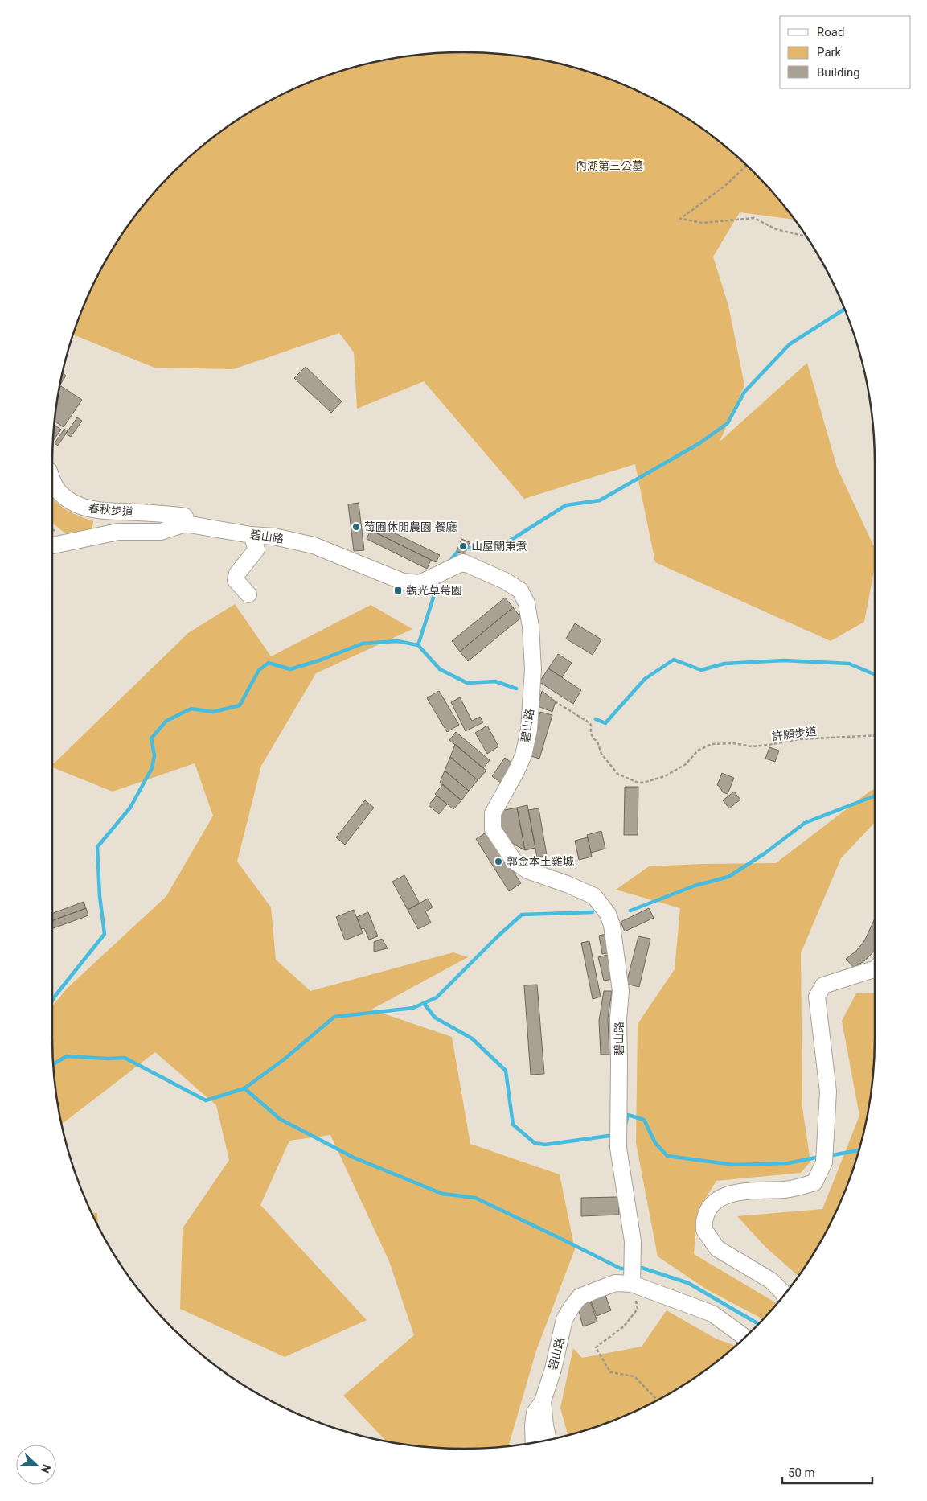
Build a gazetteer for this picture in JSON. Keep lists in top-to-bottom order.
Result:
{
  "streets": {
    "street": ["春秋步道", "碧山路"],
    "path": ["許願步道"]
  },
  "crossings": [
    ["春秋步道", "碧山路"],
    ["碧山路", "許願步道"]
  ],
  "parks": ["內湖第三公墓"],
  "places": {
    "other": ["莓圃休閒農園 餐廳", "山屋關東煮", "郭金本土雞城"],
    "transit": ["觀光草莓園"]
  },
  "legend": ["Road", "Park", "Building"],
  "scale_bar": "50 m",
  "north": "right"
}
